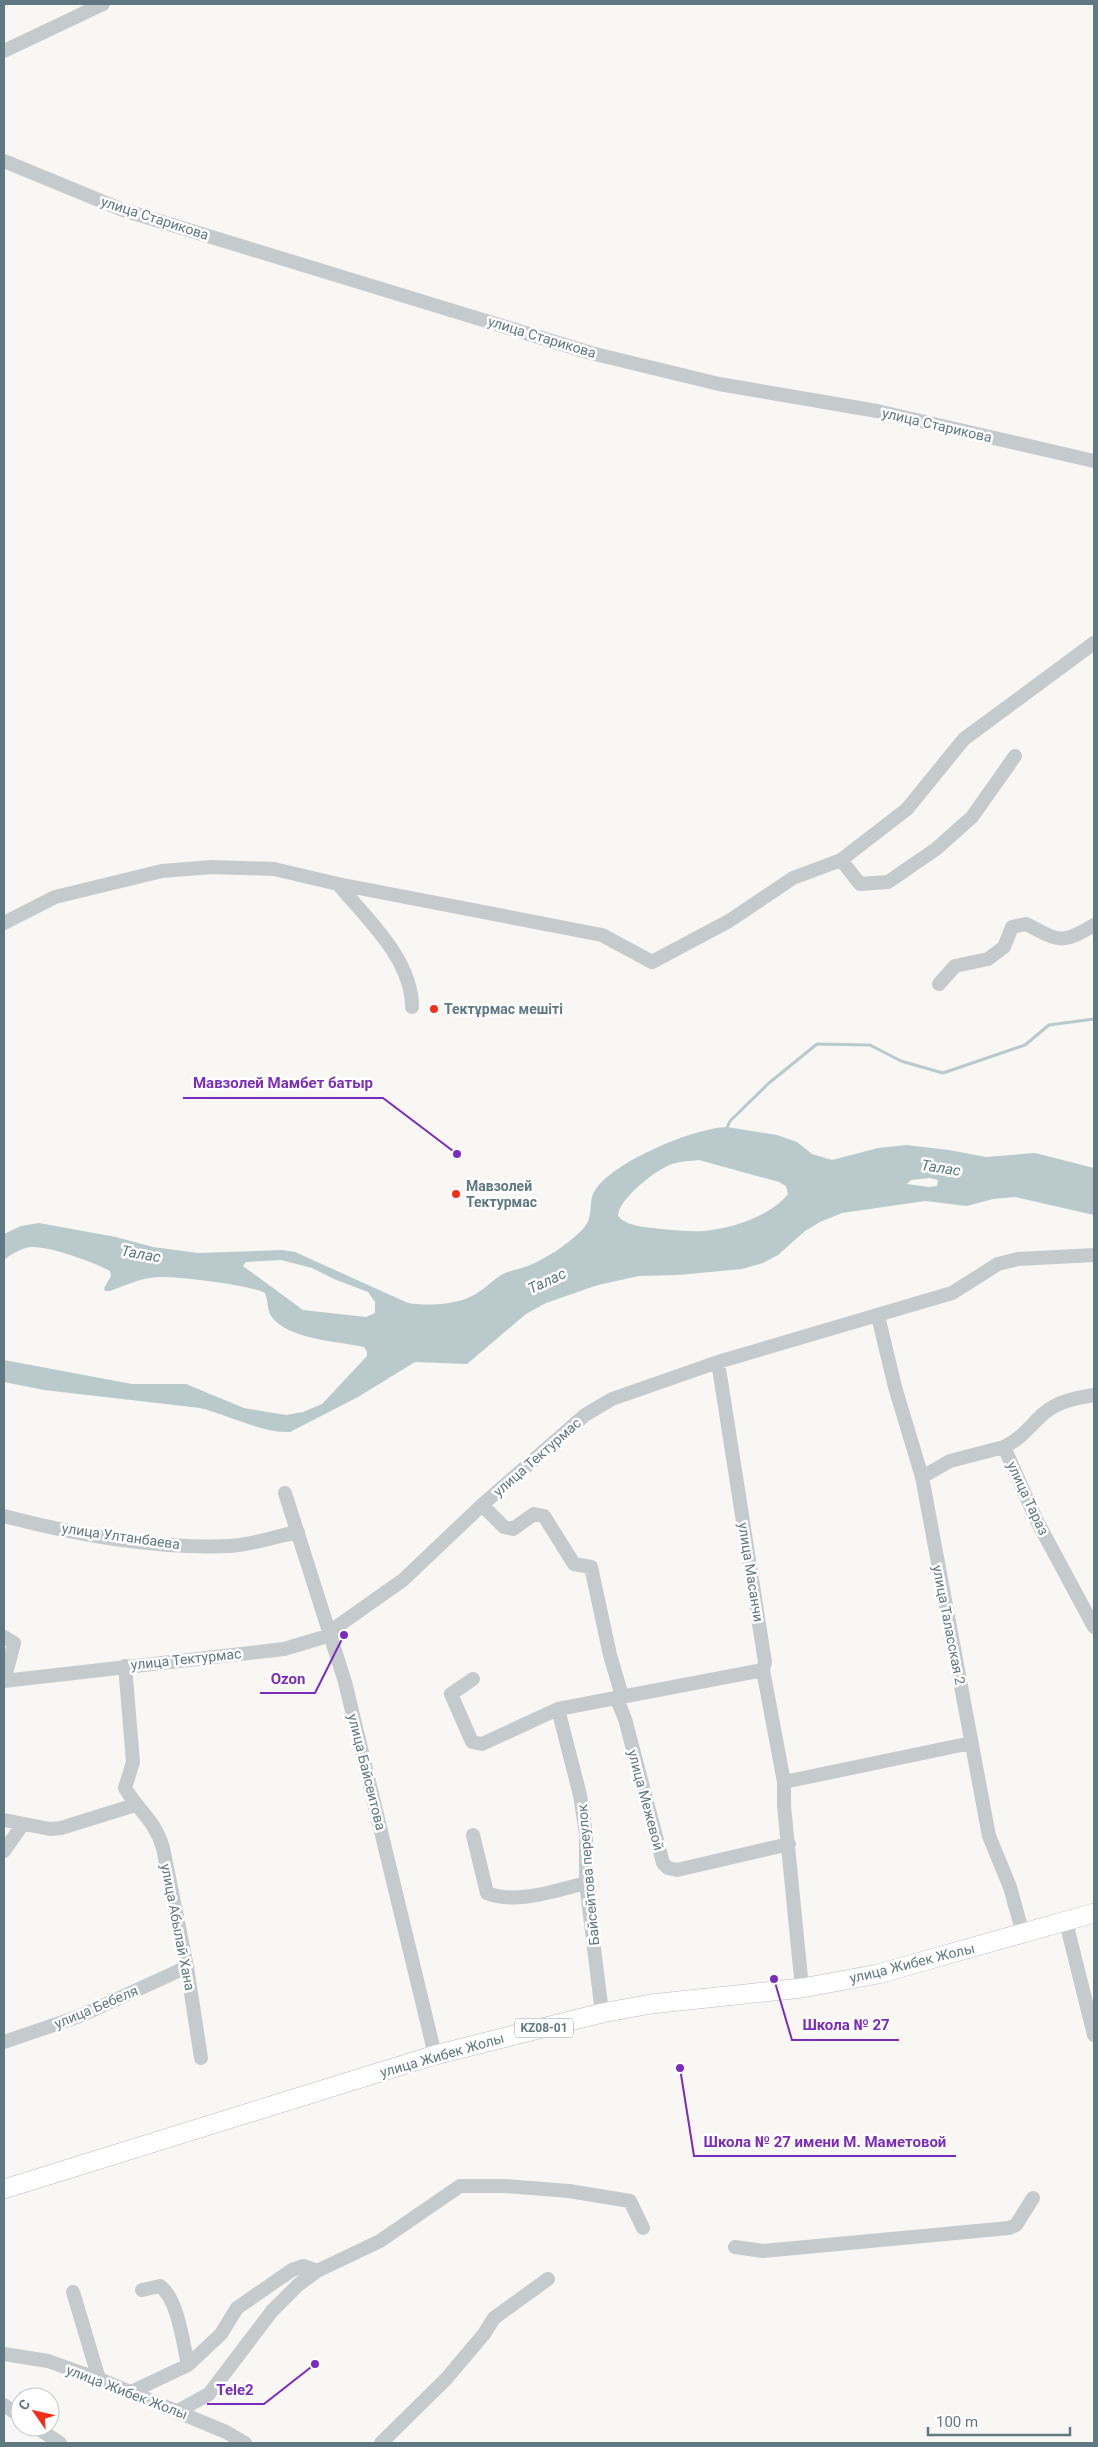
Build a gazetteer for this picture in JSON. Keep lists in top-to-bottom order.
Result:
{
  "streets": {
    "main road": ["улица Жибек Жолы", "KZ08-01"],
    "street": [
      "улица Старикова",
      "улица Тектурмас",
      "улица Тараз",
      "улица Ултанбаева",
      "улица Масанчи",
      "улица Таласская 2",
      "улица Байсеитова",
      "улица Межевой",
      "Байсейтова переулок",
      "улица Абылай Хана",
      "улица Бебеля"
    ]
  },
  "crossings": [
    ["улица Тектурмас", "улица Масанчи"],
    ["улица Тектурмас", "улица Таласская 2"],
    ["улица Тектурмас", "улица Байсеитова"],
    ["улица Тектурмас", "улица Абылай Хана"],
    ["улица Тараз", "улица Таласская 2"],
    ["улица Ултанбаева", "улица Байсеитова"],
    ["улица Масанчи", "улица Межевой"],
    ["улица Масанчи", "улица Жибек Жолы"],
    ["улица Таласская 2", "улица Жибек Жолы"],
    ["улица Байсеитова", "улица Жибек Жолы"],
    ["Байсейтова переулок", "улица Жибек Жолы"],
    ["улица Абылай Хана", "улица Бебеля"]
  ],
  "water": ["Талас"],
  "places": [
    "Тектұрмас мешіті",
    "Мавзолей Мамбет батыр",
    "Мавзолей Тектурмас",
    "Ozon",
    "Школа № 27",
    "Школа № 27 имени М. Маметовой",
    "Tele2"
  ],
  "scale_bar": "100 m",
  "north": "top left"
}
